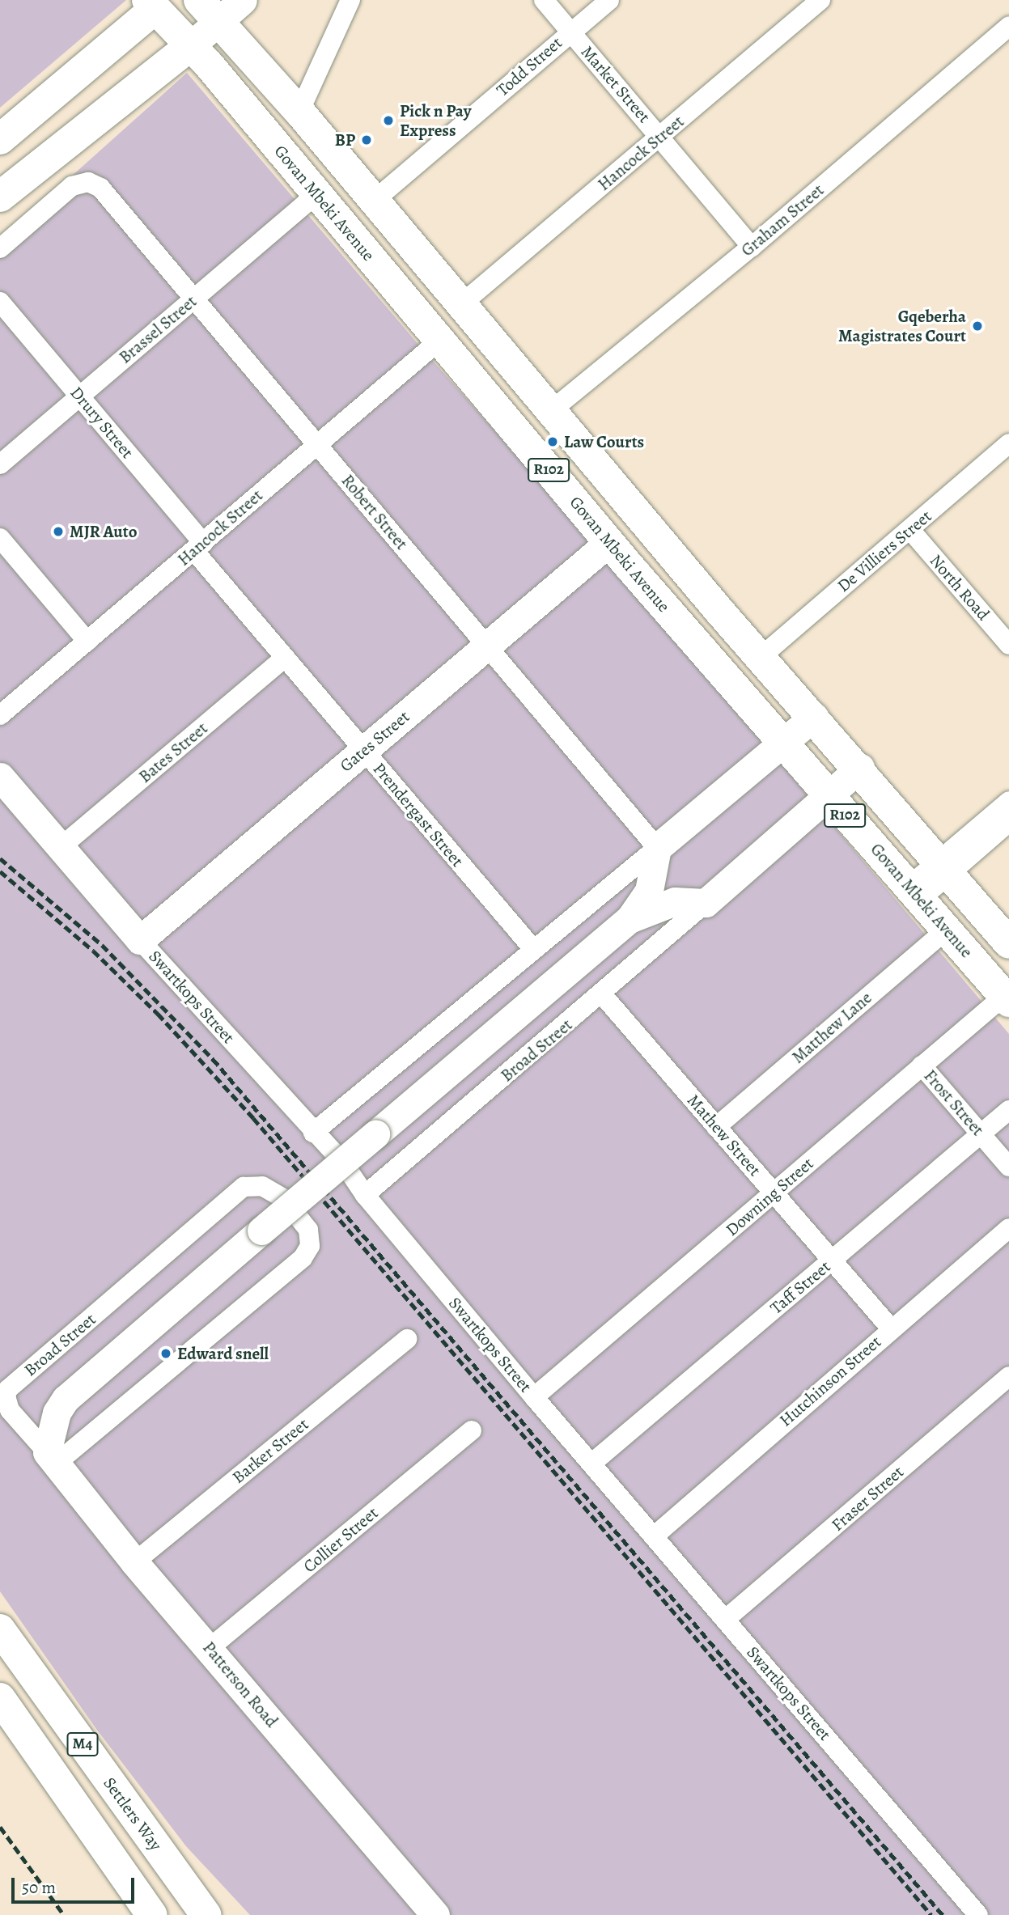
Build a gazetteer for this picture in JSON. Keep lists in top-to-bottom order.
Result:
{
  "streets": {
    "main road": [
      "Govan Mbeki Avenue",
      "R102",
      "M4",
      "Settlers Way"
    ],
    "street": [
      "Todd Street",
      "Market Street",
      "Hancock Street",
      "Graham Street",
      "Brassel Street",
      "Drury Street",
      "Robert Street",
      "De Villiers Street",
      "North Road",
      "Gates Street",
      "Bates Street",
      "Prendergast Street",
      "Swartkops Street",
      "Matthew Lane",
      "Broad Street",
      "Frost Street",
      "Mathew Street",
      "Downing Street",
      "Taff Street",
      "Hutchinson Street",
      "Barker Street",
      "Fraser Street",
      "Collier Street",
      "Patterson Road"
    ]
  },
  "crossings": [
    ["Todd Street", "Market Street"],
    ["Todd Street", "R102"],
    ["Market Street", "Hancock Street"],
    ["Market Street", "Graham Street"],
    ["Hancock Street", "Govan Mbeki Avenue"],
    ["Hancock Street", "Drury Street"],
    ["Hancock Street", "R102"],
    ["Hancock Street", "Robert Street"],
    ["Hancock Street", "Prendergast Street"],
    ["Govan Mbeki Avenue", "Brassel Street"],
    ["Govan Mbeki Avenue", "Gates Street"],
    ["Govan Mbeki Avenue", "Matthew Lane"],
    ["Govan Mbeki Avenue", "Broad Street"],
    ["Govan Mbeki Avenue", "Downing Street"],
    ["Graham Street", "R102"],
    ["Brassel Street", "Drury Street"],
    ["Brassel Street", "Robert Street"],
    ["Drury Street", "Prendergast Street"],
    ["R102", "De Villiers Street"],
    ["R102", "Broad Street"],
    ["Robert Street", "Gates Street"],
    ["De Villiers Street", "North Road"],
    ["Gates Street", "Prendergast Street"],
    ["Gates Street", "Swartkops Street"],
    ["Bates Street", "Prendergast Street"],
    ["Bates Street", "Swartkops Street"],
    ["Swartkops Street", "Broad Street"],
    ["Swartkops Street", "Downing Street"],
    ["Swartkops Street", "Taff Street"],
    ["Swartkops Street", "Hutchinson Street"],
    ["Swartkops Street", "Fraser Street"],
    ["Matthew Lane", "Mathew Street"],
    ["Broad Street", "Mathew Street"],
    ["Broad Street", "Patterson Road"],
    ["Frost Street", "Downing Street"],
    ["Frost Street", "Taff Street"],
    ["Mathew Street", "Downing Street"],
    ["Mathew Street", "Taff Street"],
    ["Mathew Street", "Hutchinson Street"],
    ["Barker Street", "Patterson Road"],
    ["Collier Street", "Patterson Road"]
  ],
  "places": [
    "Pick n Pay Express",
    "BP",
    "Gqeberha Magistrates Court",
    "Law Courts",
    "MJR Auto",
    "Edward snell"
  ],
  "scale_bar": "50 m"
}
